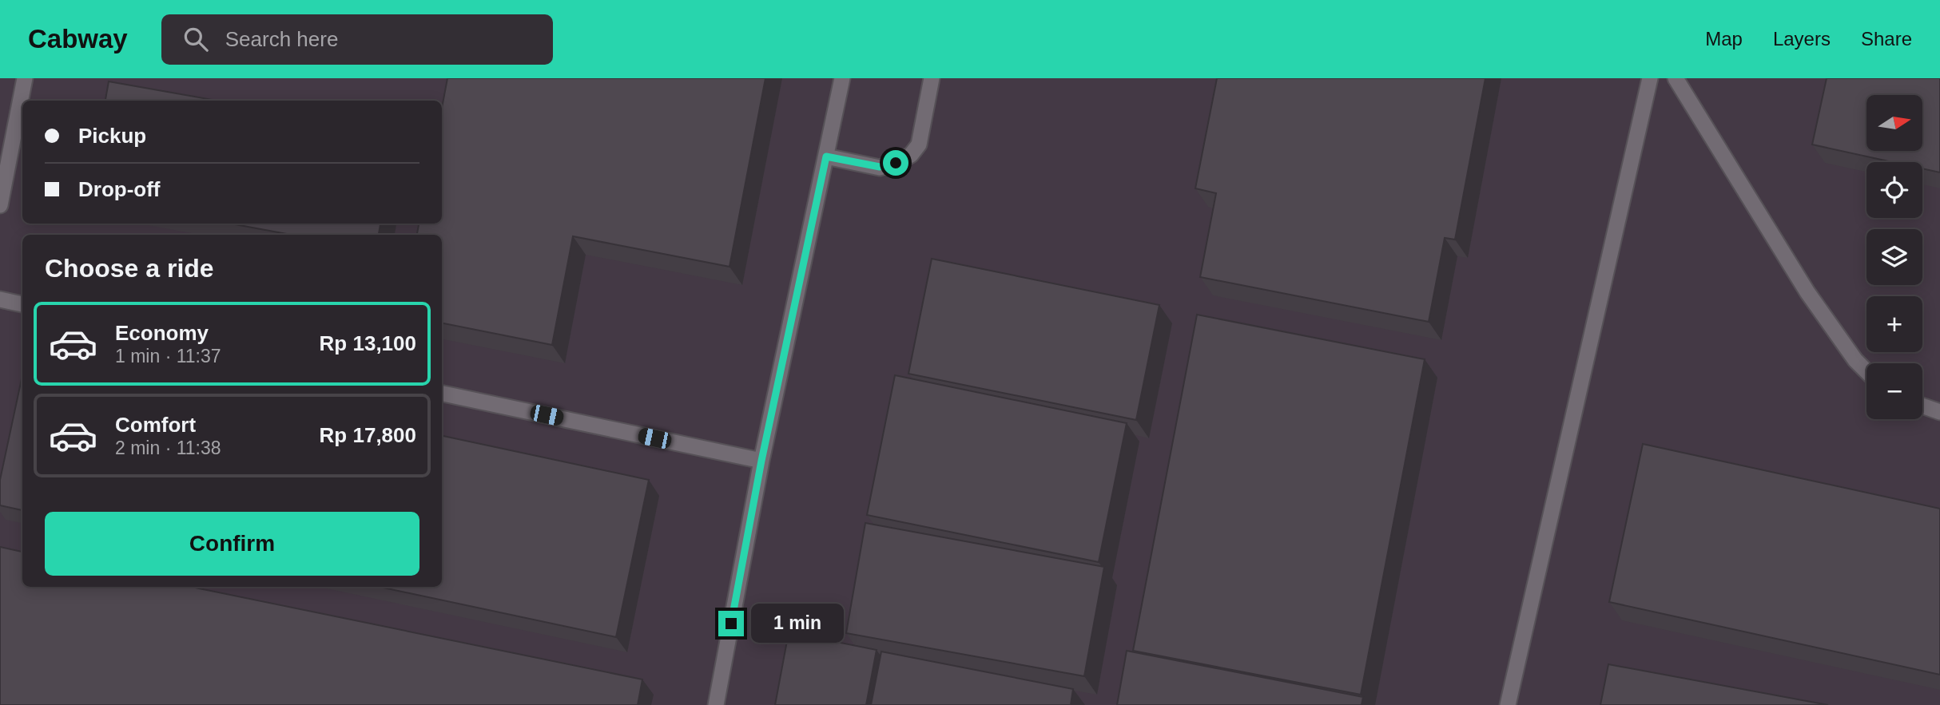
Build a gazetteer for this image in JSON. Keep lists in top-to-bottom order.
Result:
{
  "north": "right",
  "page": {
    "header": "Cabway",
    "search": "Search here",
    "nav": ["Map", "Layers", "Share"],
    "map_buttons": ["+", "−"],
    "banner": ["Pickup", "Drop-off"],
    "heading": "Choose a ride",
    "list": [
      {
        "name": "Economy",
        "note": "1 min · 11:37",
        "value": "Rp 13,100"
      },
      {
        "name": "Comfort",
        "note": "2 min · 11:38",
        "value": "Rp 17,800"
      }
    ],
    "buttons": "Confirm",
    "bubble": "1 min"
  }
}
